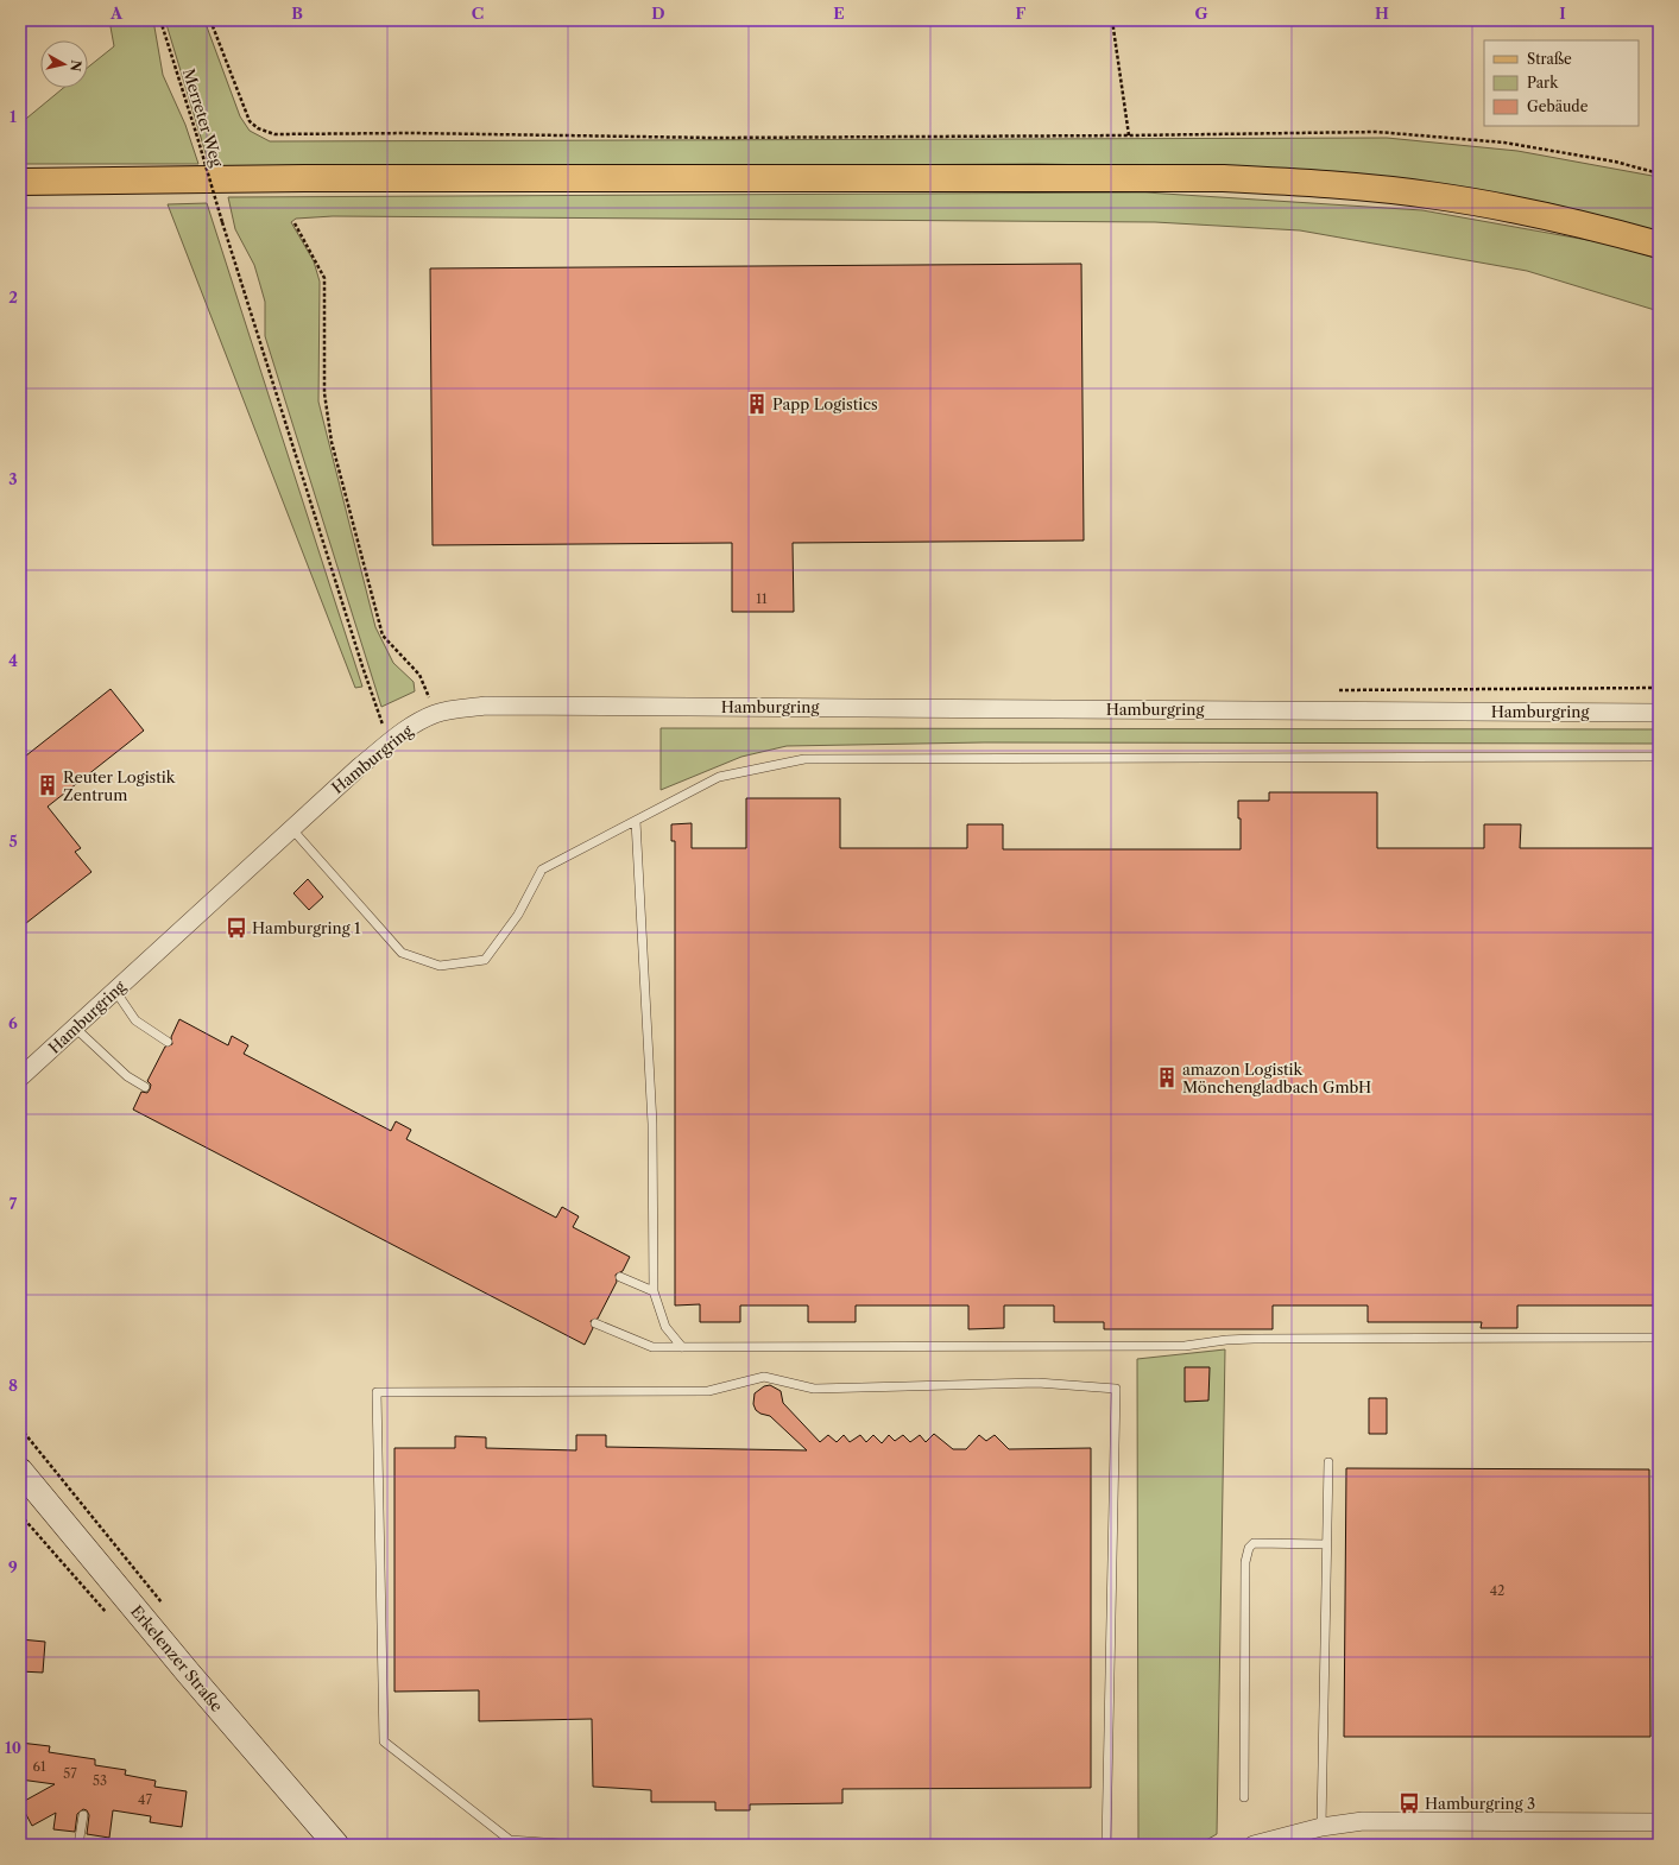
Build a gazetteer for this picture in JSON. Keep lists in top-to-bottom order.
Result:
{
  "streets": {
    "street": ["Hamburgring", "Erkelenzer Straße"],
    "path": ["Merreter Weg"]
  },
  "crossings": [
    ["Merreter Weg", "Hamburgring"]
  ],
  "places": {
    "building": ["Papp Logistics", "Reuter Logistik Zentrum", "amazon Logistik Mönchengladbach GmbH"],
    "bus stop": ["Hamburgring 1", "Hamburgring 3"]
  },
  "house_numbers": [
    "11",
    "42",
    "61",
    "57",
    "53",
    "47"
  ],
  "legend": ["Straße", "Park", "Gebäude"],
  "north": "right",
  "grid": {
    "columns": [
      "A",
      "B",
      "C",
      "D",
      "E",
      "F",
      "G",
      "H",
      "I"
    ],
    "rows": [
      "1",
      "2",
      "3",
      "4",
      "5",
      "6",
      "7",
      "8",
      "9",
      "10"
    ]
  }
}
